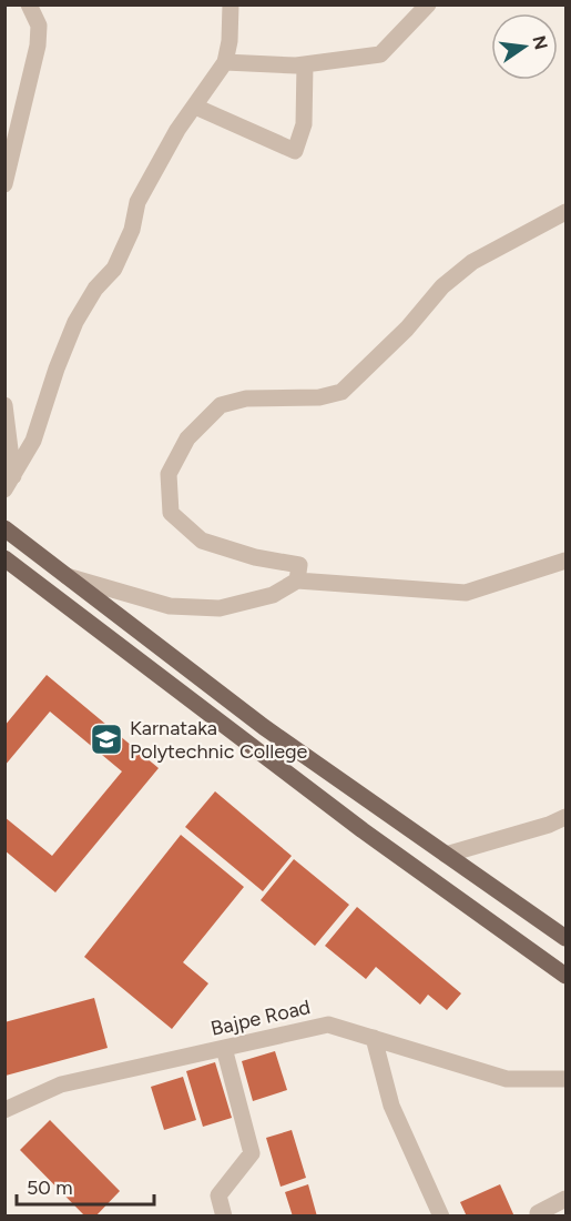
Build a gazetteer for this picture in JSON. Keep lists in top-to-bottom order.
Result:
{
  "streets": {
    "street": ["Bajpe Road"]
  },
  "places": {
    "school or university": ["Karnataka Polytechnic College"]
  },
  "scale_bar": "50 m",
  "north": "right"
}
